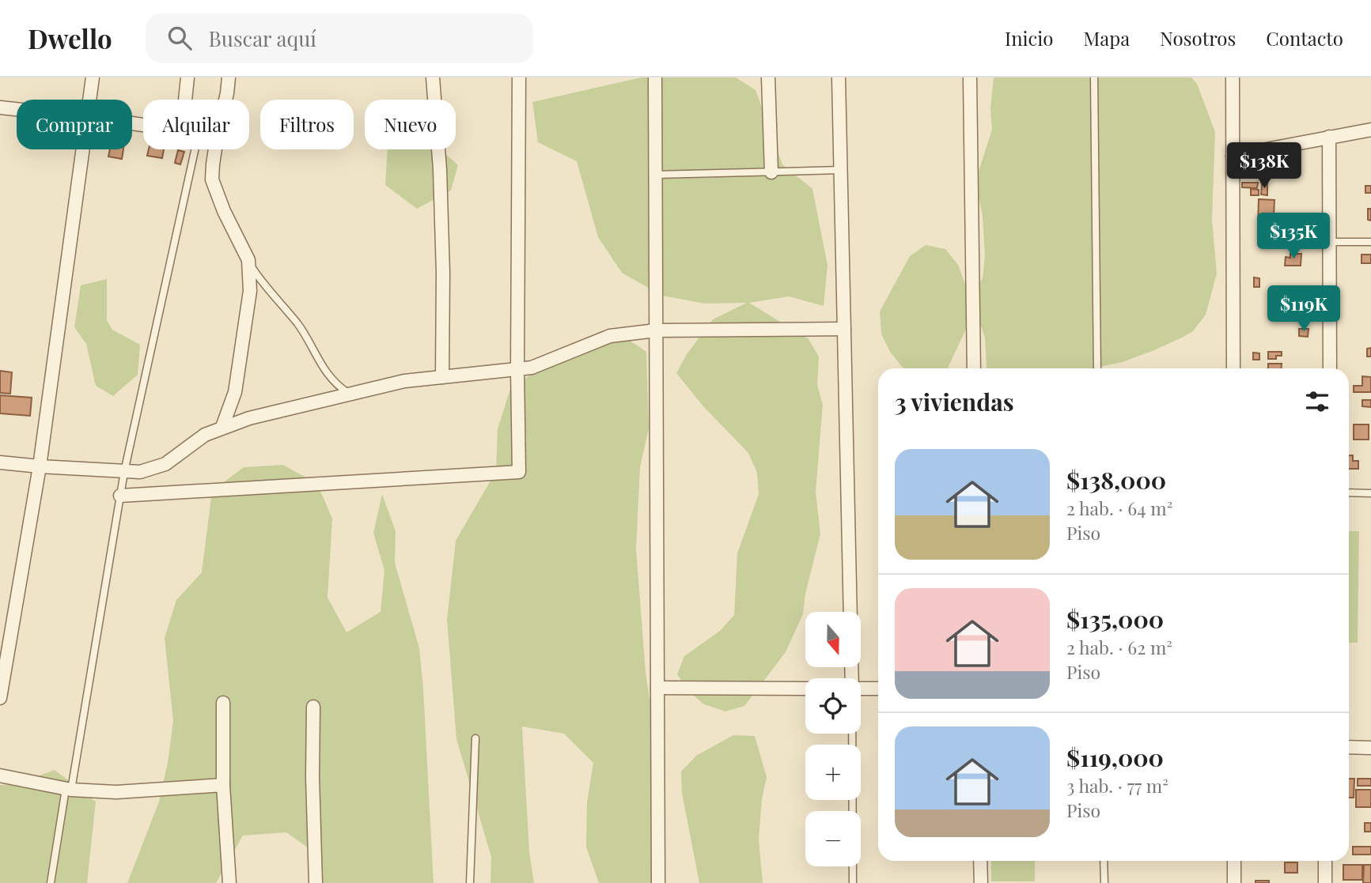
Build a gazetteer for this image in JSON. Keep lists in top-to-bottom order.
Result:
{
  "north": "bottom",
  "page": {
    "header": "Dwello",
    "search": "Buscar aquí",
    "nav": [
      "Inicio",
      "Mapa",
      "Nosotros",
      "Contacto"
    ],
    "chip": [
      "Comprar",
      "Alquilar",
      "Filtros",
      "Nuevo"
    ],
    "price": ["$138K", "$135K", "$119K"],
    "heading": "3 viviendas",
    "list": [
      {
        "name": "$138,000",
        "note": "2 hab. · 64 m² · Piso"
      },
      {
        "name": "$135,000",
        "note": "2 hab. · 62 m² · Piso"
      },
      {
        "name": "$119,000",
        "note": "3 hab. · 77 m² · Piso"
      }
    ],
    "map_buttons": ["+", "−"]
  }
}
